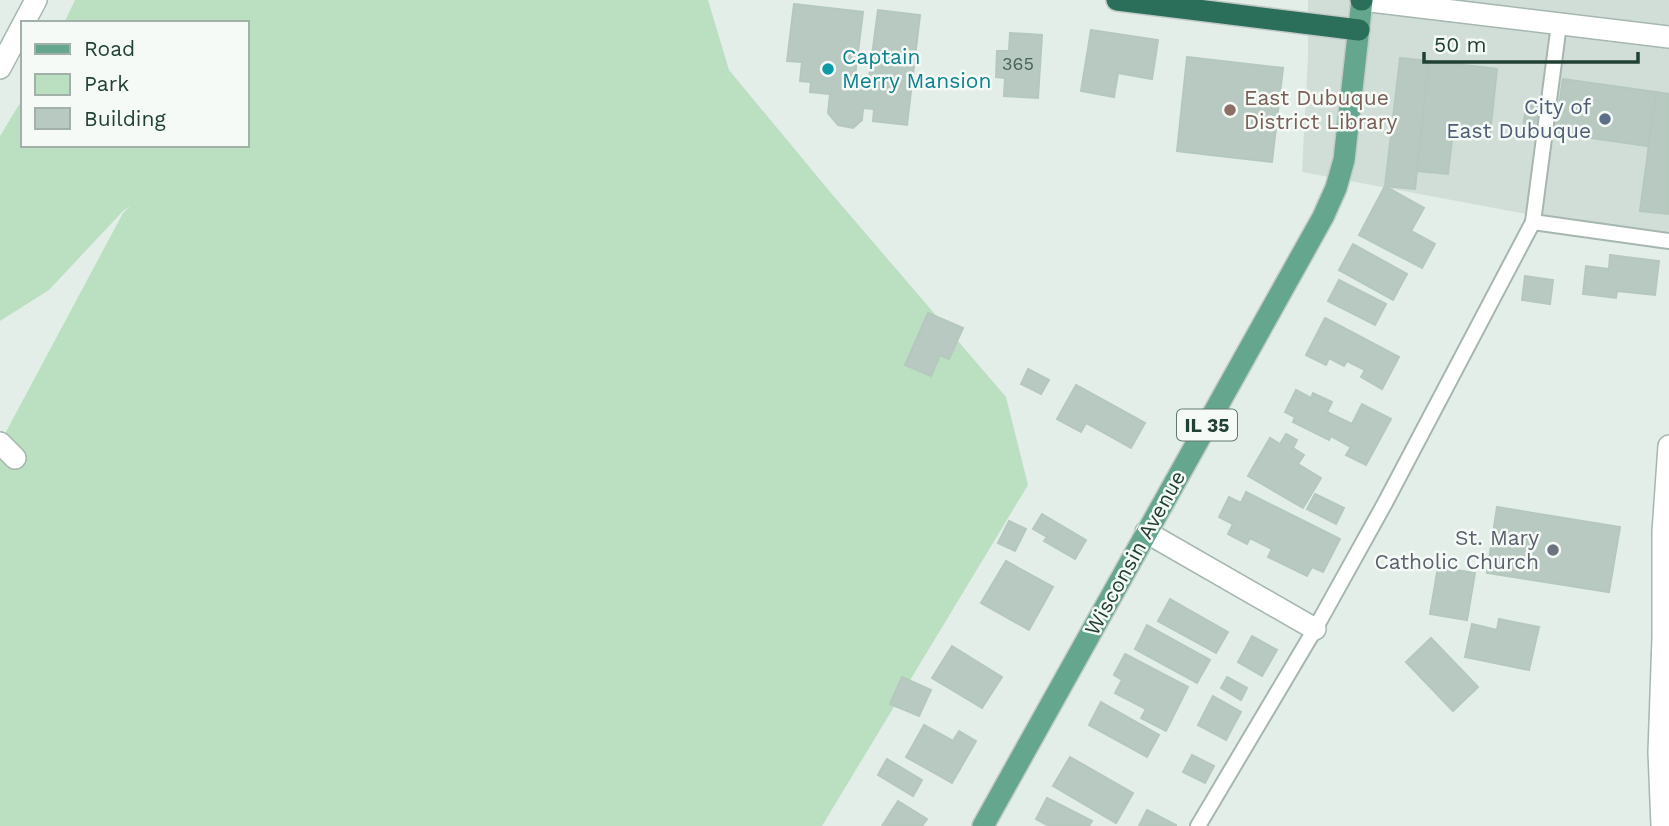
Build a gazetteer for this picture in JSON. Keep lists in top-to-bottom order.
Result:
{
  "streets": {
    "main road": ["IL 35", "Wisconsin Avenue"]
  },
  "places": [
    "Captain Merry Mansion",
    "East Dubuque District Library",
    "City of East Dubuque",
    "St. Mary Catholic Church"
  ],
  "house_numbers": ["365"],
  "legend": ["Road", "Park", "Building"],
  "scale_bar": "50 m"
}
